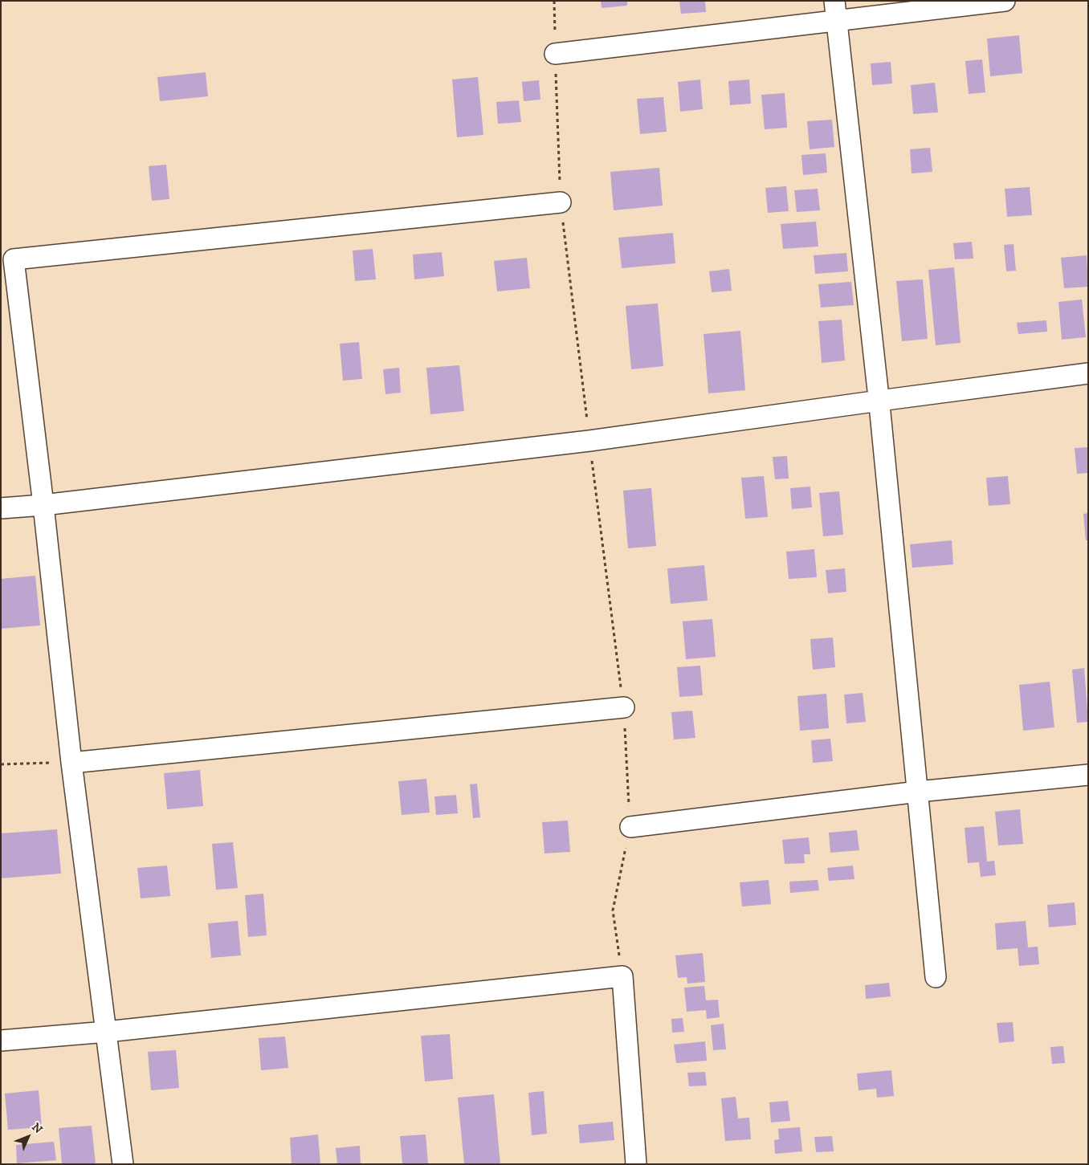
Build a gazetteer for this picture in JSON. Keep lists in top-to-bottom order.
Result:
{
  "north": "top right"
}
